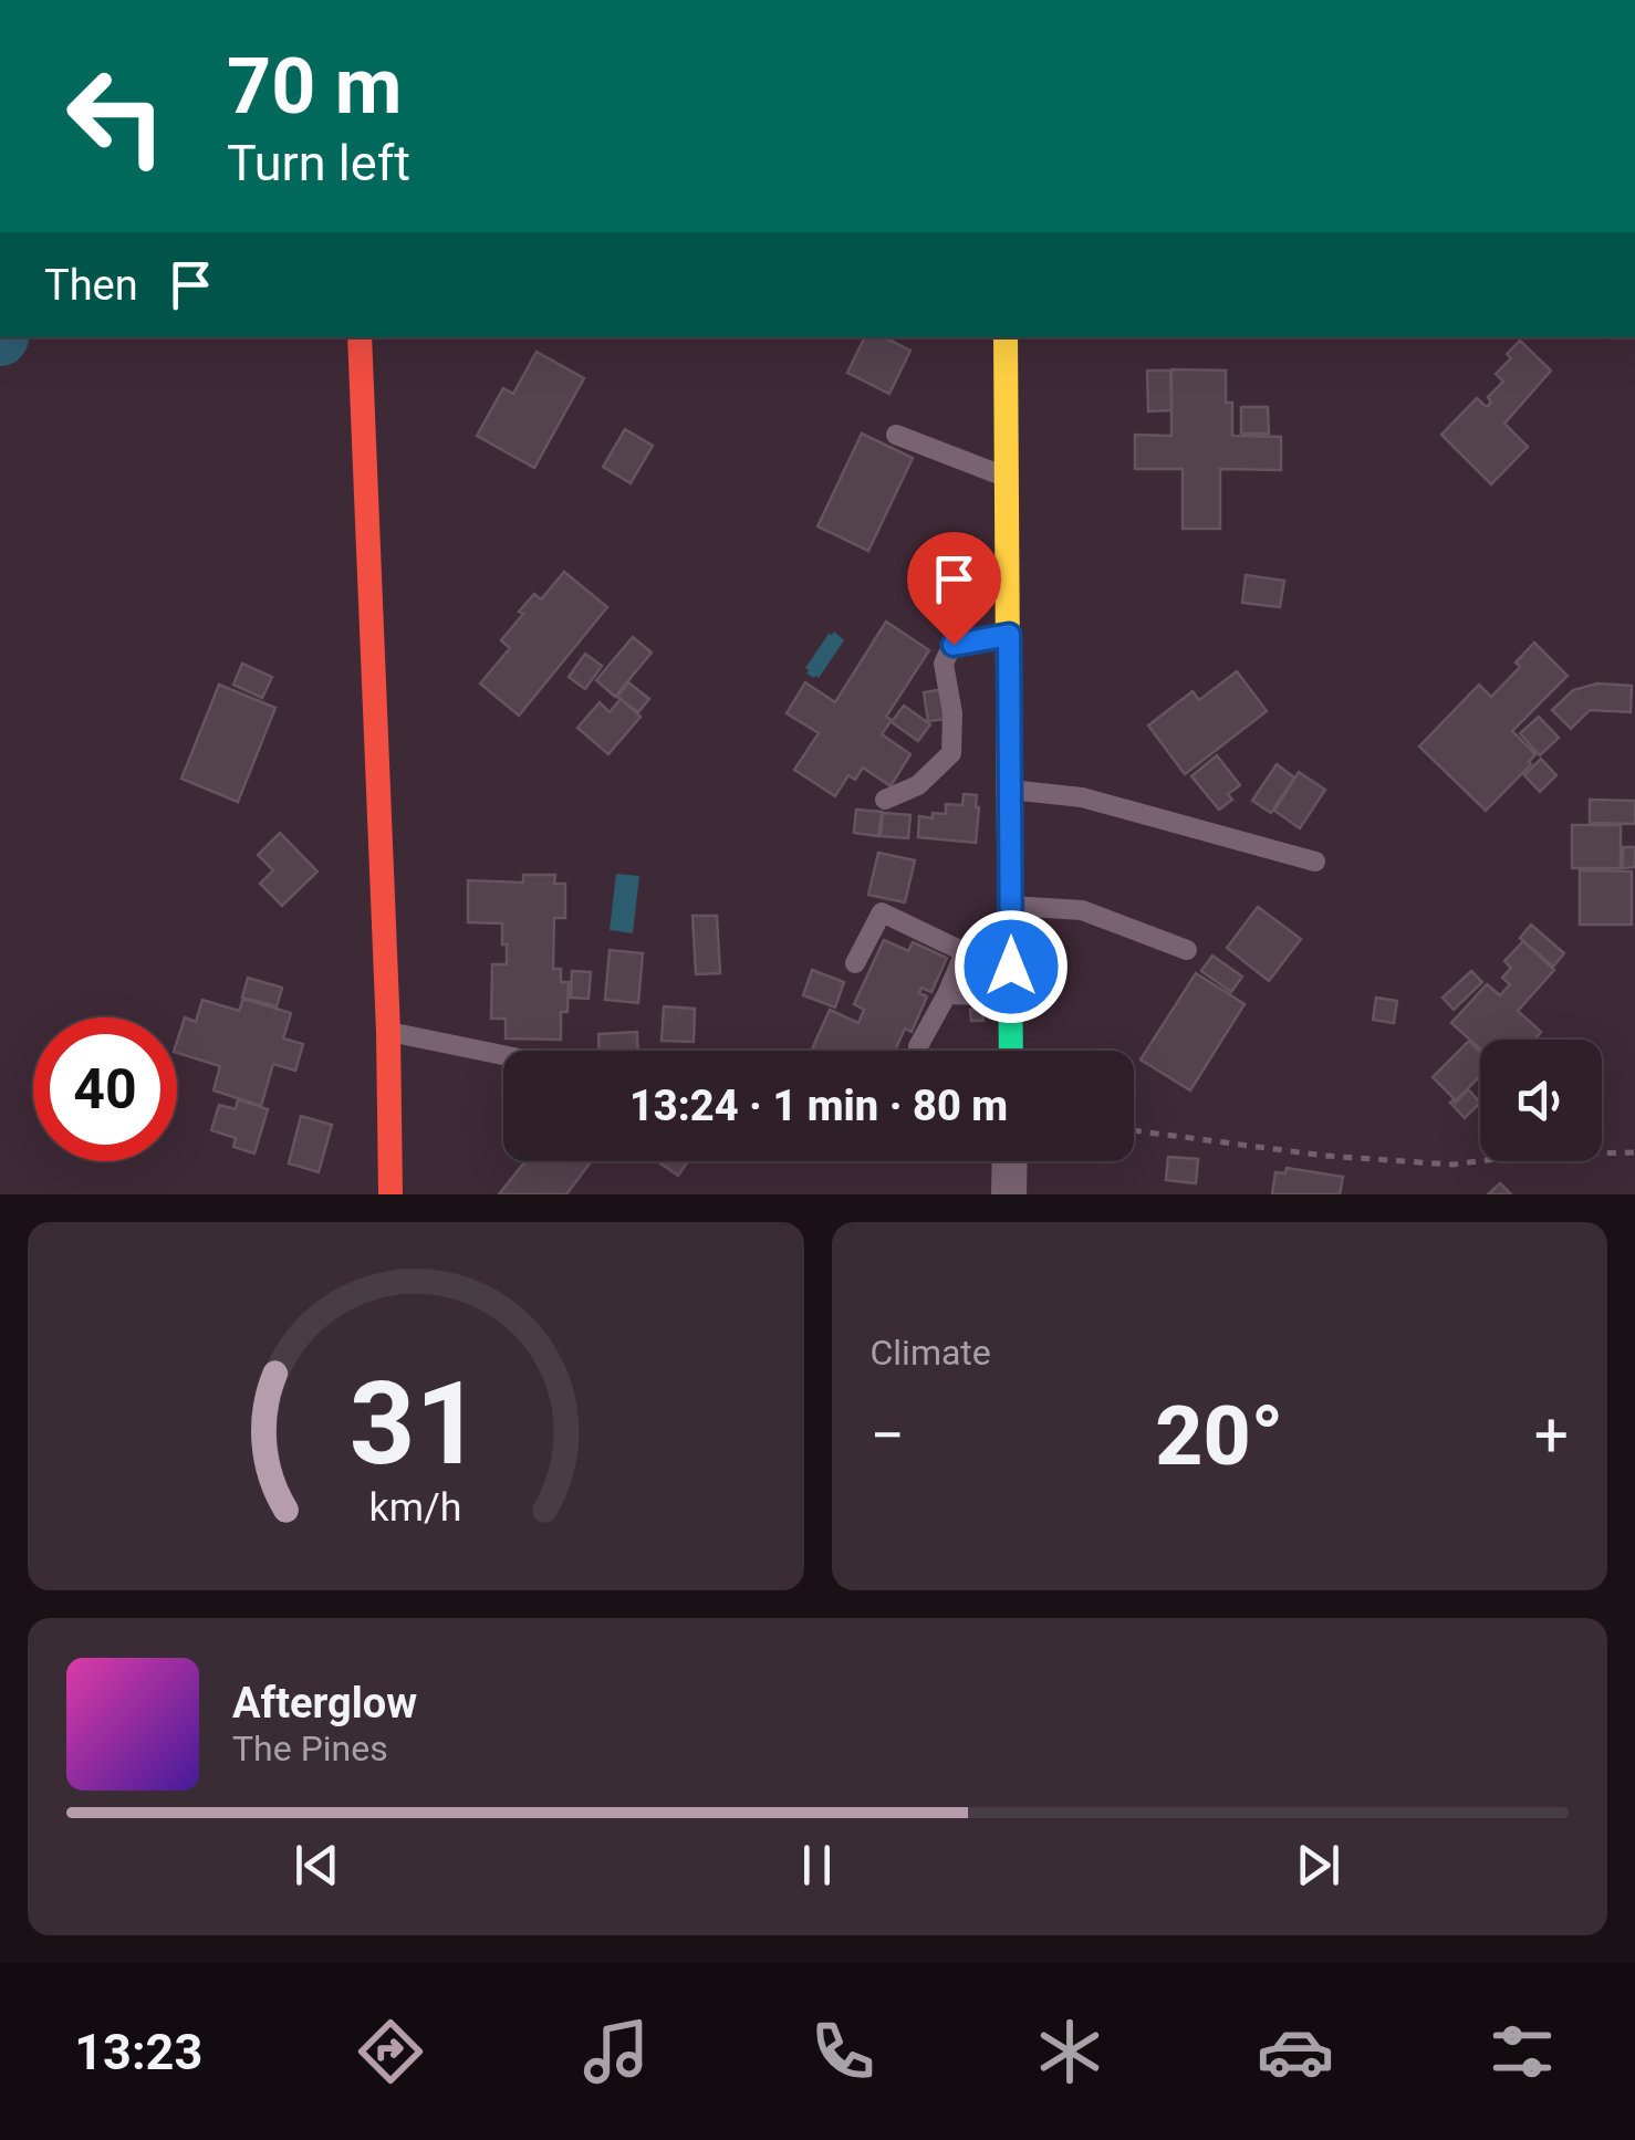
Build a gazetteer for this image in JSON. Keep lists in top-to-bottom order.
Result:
{
  "page": {
    "turn": ["70 m", "Turn left"],
    "then": "Then",
    "limit": "40",
    "trip": "13:24 · 1 min · 80 m",
    "tile": "Climate",
    "heat": ["−", "20°", "+"],
    "song": ["Afterglow", "The Pines"],
    "tabs": "13:23",
    "gauge": ["31", "km/h"]
  }
}
